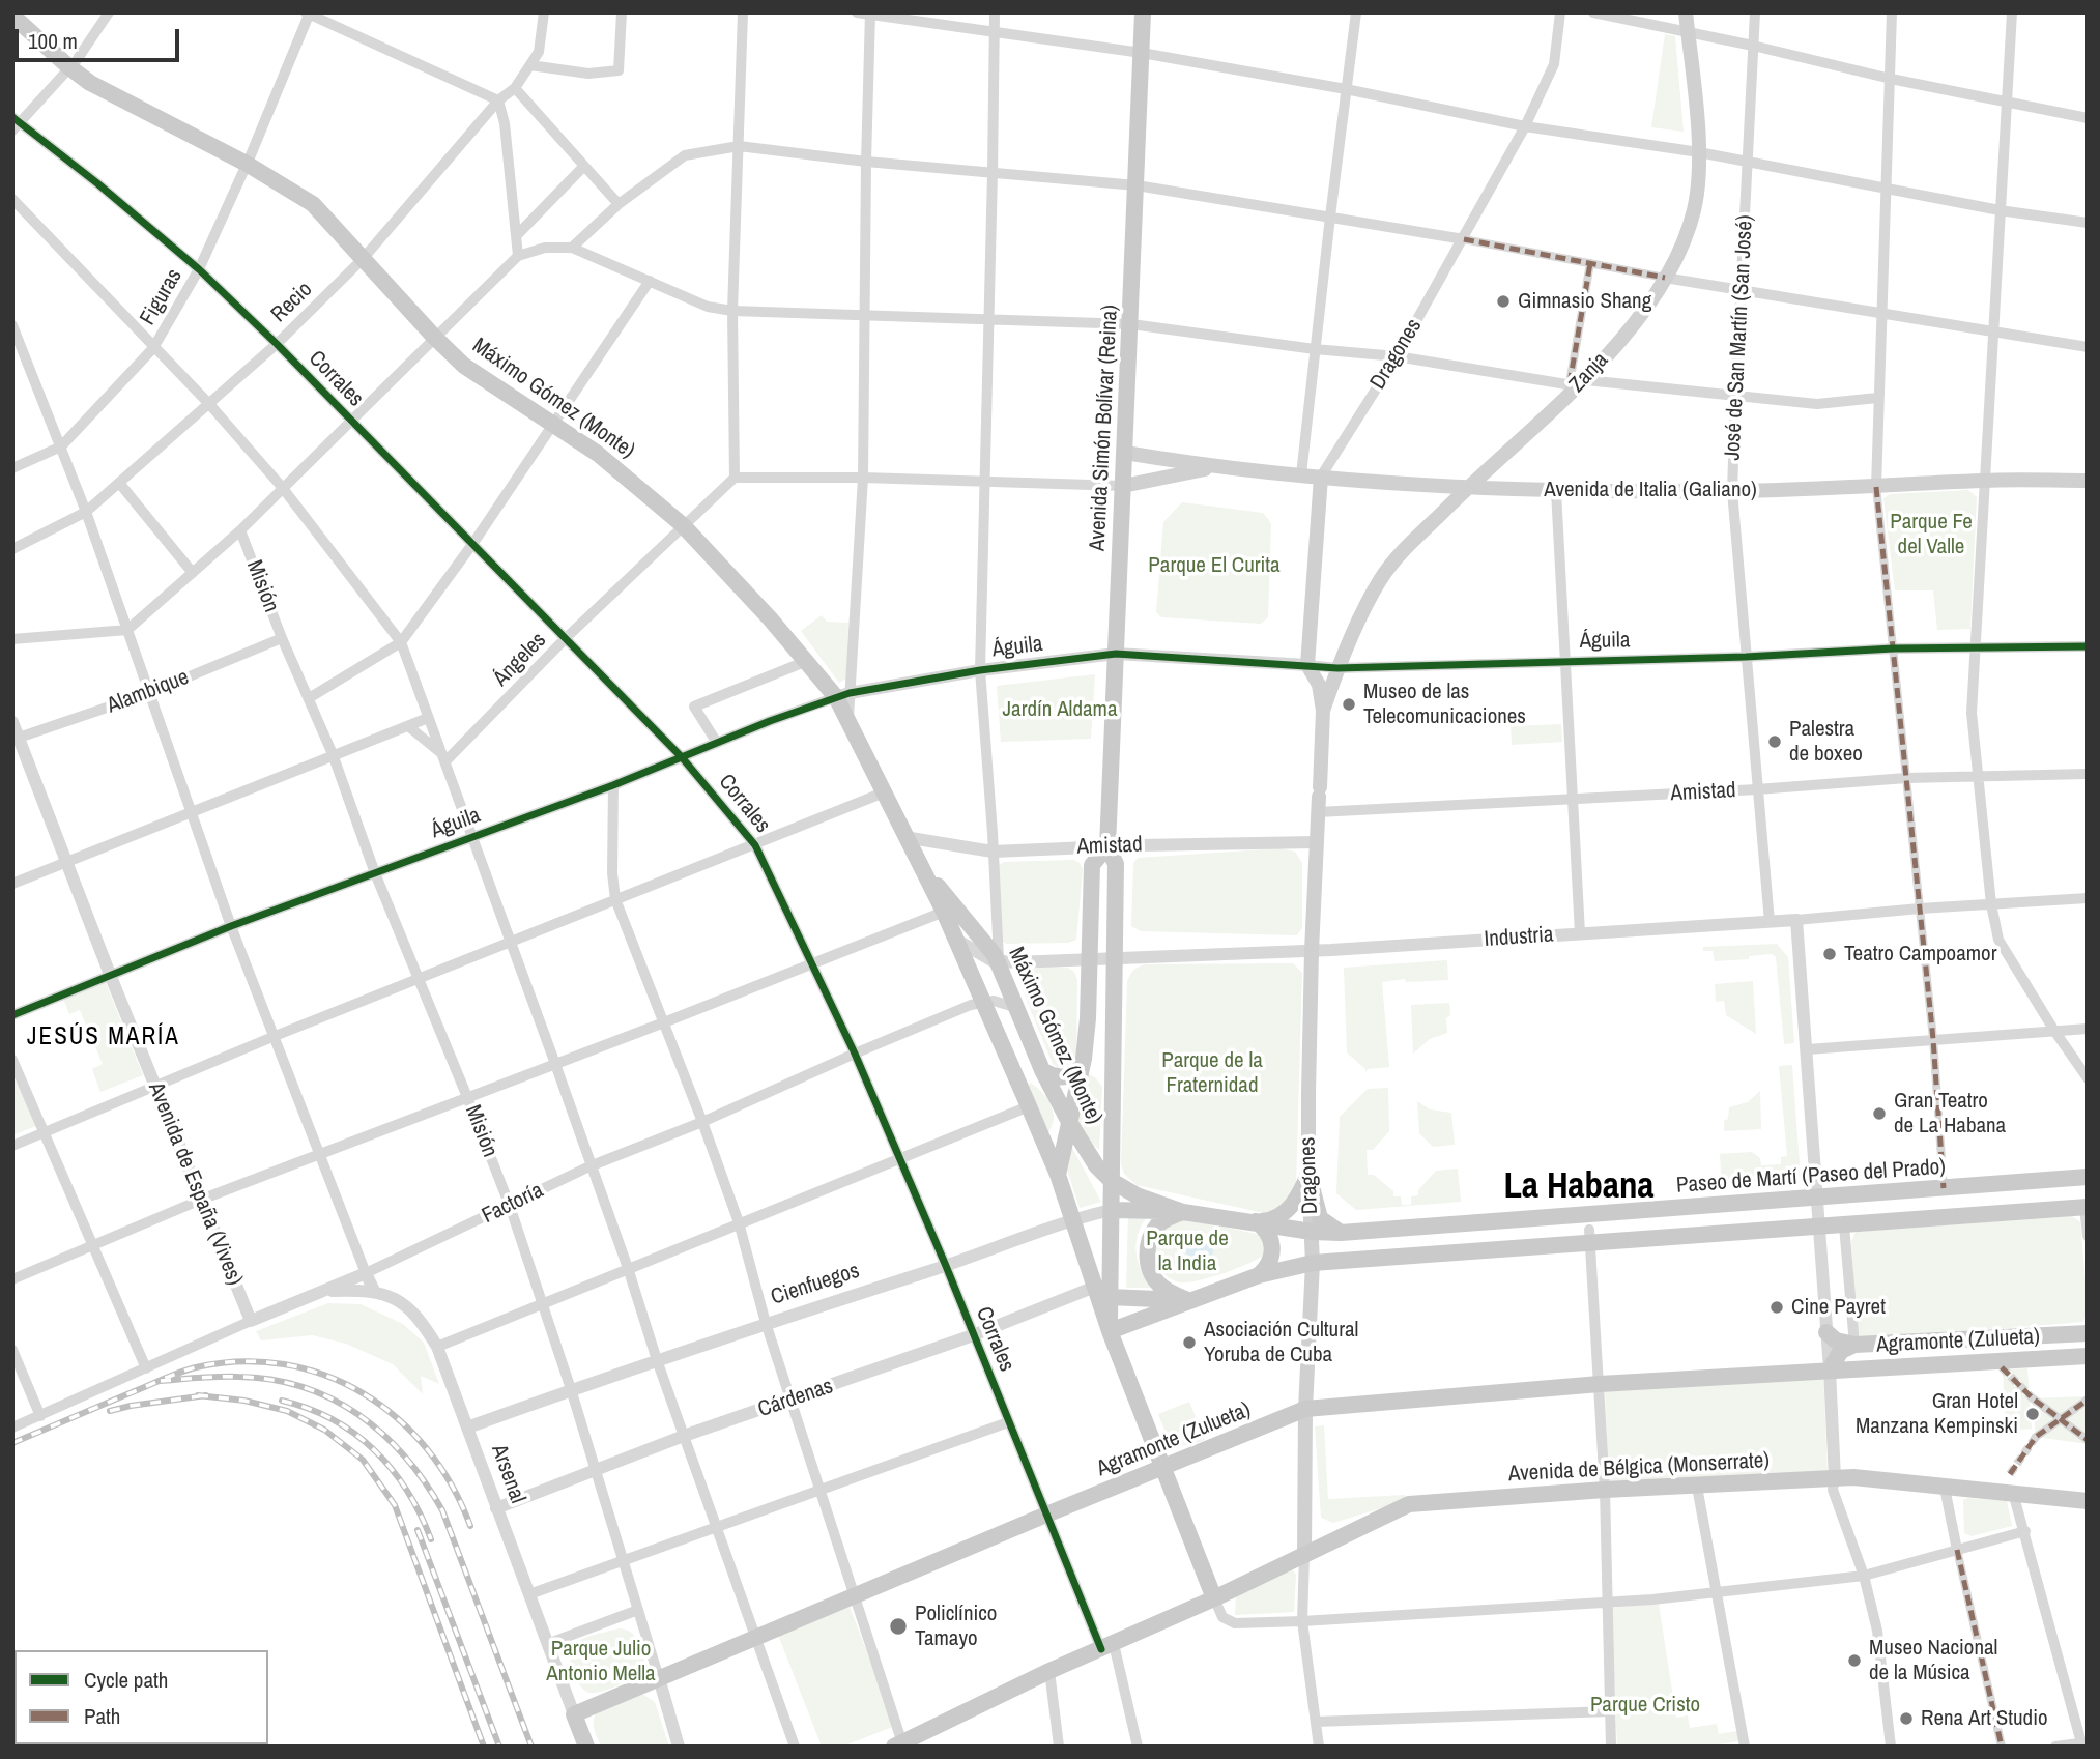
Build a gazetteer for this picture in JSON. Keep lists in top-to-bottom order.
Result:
{
  "streets": {
    "main road": [
      "Dragones",
      "Zanja",
      "Máximo Gómez (Monte)",
      "Avenida Simón Bolívar (Reina)",
      "Avenida de Italia (Galiano)",
      "Paseo de Martí (Paseo del Prado)",
      "Cienfuegos",
      "Agramonte (Zulueta)",
      "Avenida de Bélgica (Monserrate)",
      "Arsenal"
    ],
    "street": [
      "Figuras",
      "Recio",
      "José de San Martín (San José)",
      "Corrales",
      "Misión",
      "Águila",
      "Ángeles",
      "Alambique",
      "Amistad",
      "Industria",
      "Avenida de España (Vives)",
      "Factoría",
      "Cárdenas"
    ]
  },
  "crossings": [
    ["Figuras", "Corrales"],
    ["Figuras", "Máximo Gómez (Monte)"],
    ["Recio", "Corrales"],
    ["Recio", "Máximo Gómez (Monte)"],
    ["José de San Martín (San José)", "Avenida de Italia (Galiano)"],
    ["José de San Martín (San José)", "Águila"],
    ["José de San Martín (San José)", "Amistad"],
    ["José de San Martín (San José)", "Industria"],
    ["Dragones", "Zanja"],
    ["Dragones", "Avenida de Italia (Galiano)"],
    ["Dragones", "Águila"],
    ["Dragones", "Amistad"],
    ["Dragones", "Industria"],
    ["Dragones", "Paseo de Martí (Paseo del Prado)"],
    ["Dragones", "Agramonte (Zulueta)"],
    ["Dragones", "Avenida de Bélgica (Monserrate)"],
    ["Zanja", "Avenida de Italia (Galiano)"],
    ["Zanja", "Águila"],
    ["Corrales", "Águila"],
    ["Corrales", "Ángeles"],
    ["Corrales", "Factoría"],
    ["Corrales", "Cienfuegos"],
    ["Corrales", "Agramonte (Zulueta)"],
    ["Corrales", "Cárdenas"],
    ["Corrales", "Avenida de Bélgica (Monserrate)"],
    ["Máximo Gómez (Monte)", "Avenida Simón Bolívar (Reina)"],
    ["Máximo Gómez (Monte)", "Águila"],
    ["Máximo Gómez (Monte)", "Ángeles"],
    ["Máximo Gómez (Monte)", "Amistad"],
    ["Máximo Gómez (Monte)", "Industria"],
    ["Máximo Gómez (Monte)", "Paseo de Martí (Paseo del Prado)"],
    ["Máximo Gómez (Monte)", "Factoría"],
    ["Máximo Gómez (Monte)", "Cienfuegos"],
    ["Máximo Gómez (Monte)", "Agramonte (Zulueta)"],
    ["Máximo Gómez (Monte)", "Cárdenas"],
    ["Máximo Gómez (Monte)", "Avenida de Bélgica (Monserrate)"],
    ["Avenida Simón Bolívar (Reina)", "Avenida de Italia (Galiano)"],
    ["Avenida Simón Bolívar (Reina)", "Águila"],
    ["Avenida Simón Bolívar (Reina)", "Amistad"],
    ["Avenida Simón Bolívar (Reina)", "Industria"],
    ["Avenida Simón Bolívar (Reina)", "Paseo de Martí (Paseo del Prado)"],
    ["Misión", "Águila"],
    ["Misión", "Alambique"],
    ["Misión", "Factoría"],
    ["Misión", "Cienfuegos"],
    ["Misión", "Agramonte (Zulueta)"],
    ["Misión", "Cárdenas"],
    ["Águila", "Avenida de España (Vives)"],
    ["Alambique", "Avenida de España (Vives)"],
    ["Paseo de Martí (Paseo del Prado)", "Cienfuegos"],
    ["Avenida de España (Vives)", "Factoría"],
    ["Factoría", "Arsenal"],
    ["Cienfuegos", "Arsenal"],
    ["Agramonte (Zulueta)", "Arsenal"],
    ["Cárdenas", "Arsenal"]
  ],
  "districts": ["JESÚS MARÍA", "La Habana"],
  "parks": [
    "Parque Fe del Valle",
    "Parque El Curita",
    "Jardín Aldama",
    "Parque de la Fraternidad",
    "Parque de la India",
    "Parque Julio Antonio Mella",
    "Parque Cristo"
  ],
  "places": [
    "Gimnasio Shang",
    "Museo de las Telecomunicaciones",
    "Palestra de boxeo",
    "Teatro Campoamor",
    "Gran Teatro de La Habana",
    "Cine Payret",
    "Asociación Cultural Yoruba de Cuba",
    "Gran Hotel Manzana Kempinski",
    "Policlínico Tamayo",
    "Museo Nacional de la Música",
    "Rena Art Studio"
  ],
  "legend": ["Cycle path", "Path"],
  "scale_bar": "100 m"
}
